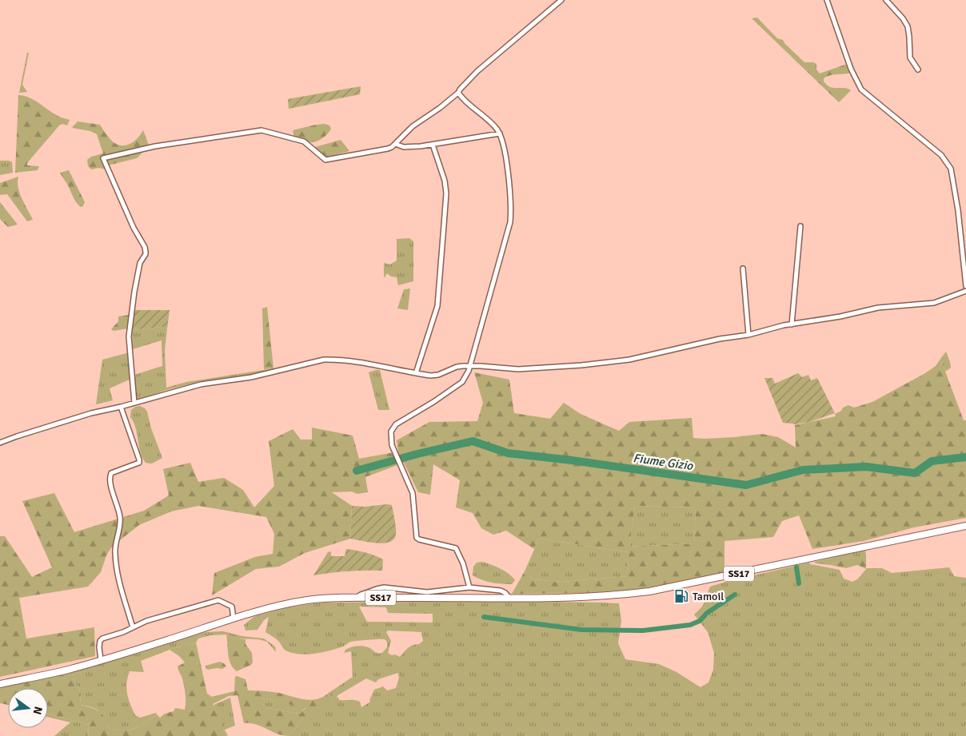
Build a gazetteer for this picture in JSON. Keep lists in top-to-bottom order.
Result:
{
  "streets": {
    "main road": ["SS17"]
  },
  "water": ["Fiume Gizio"],
  "places": {
    "fuel station": ["Tamoil"]
  },
  "north": "right"
}
